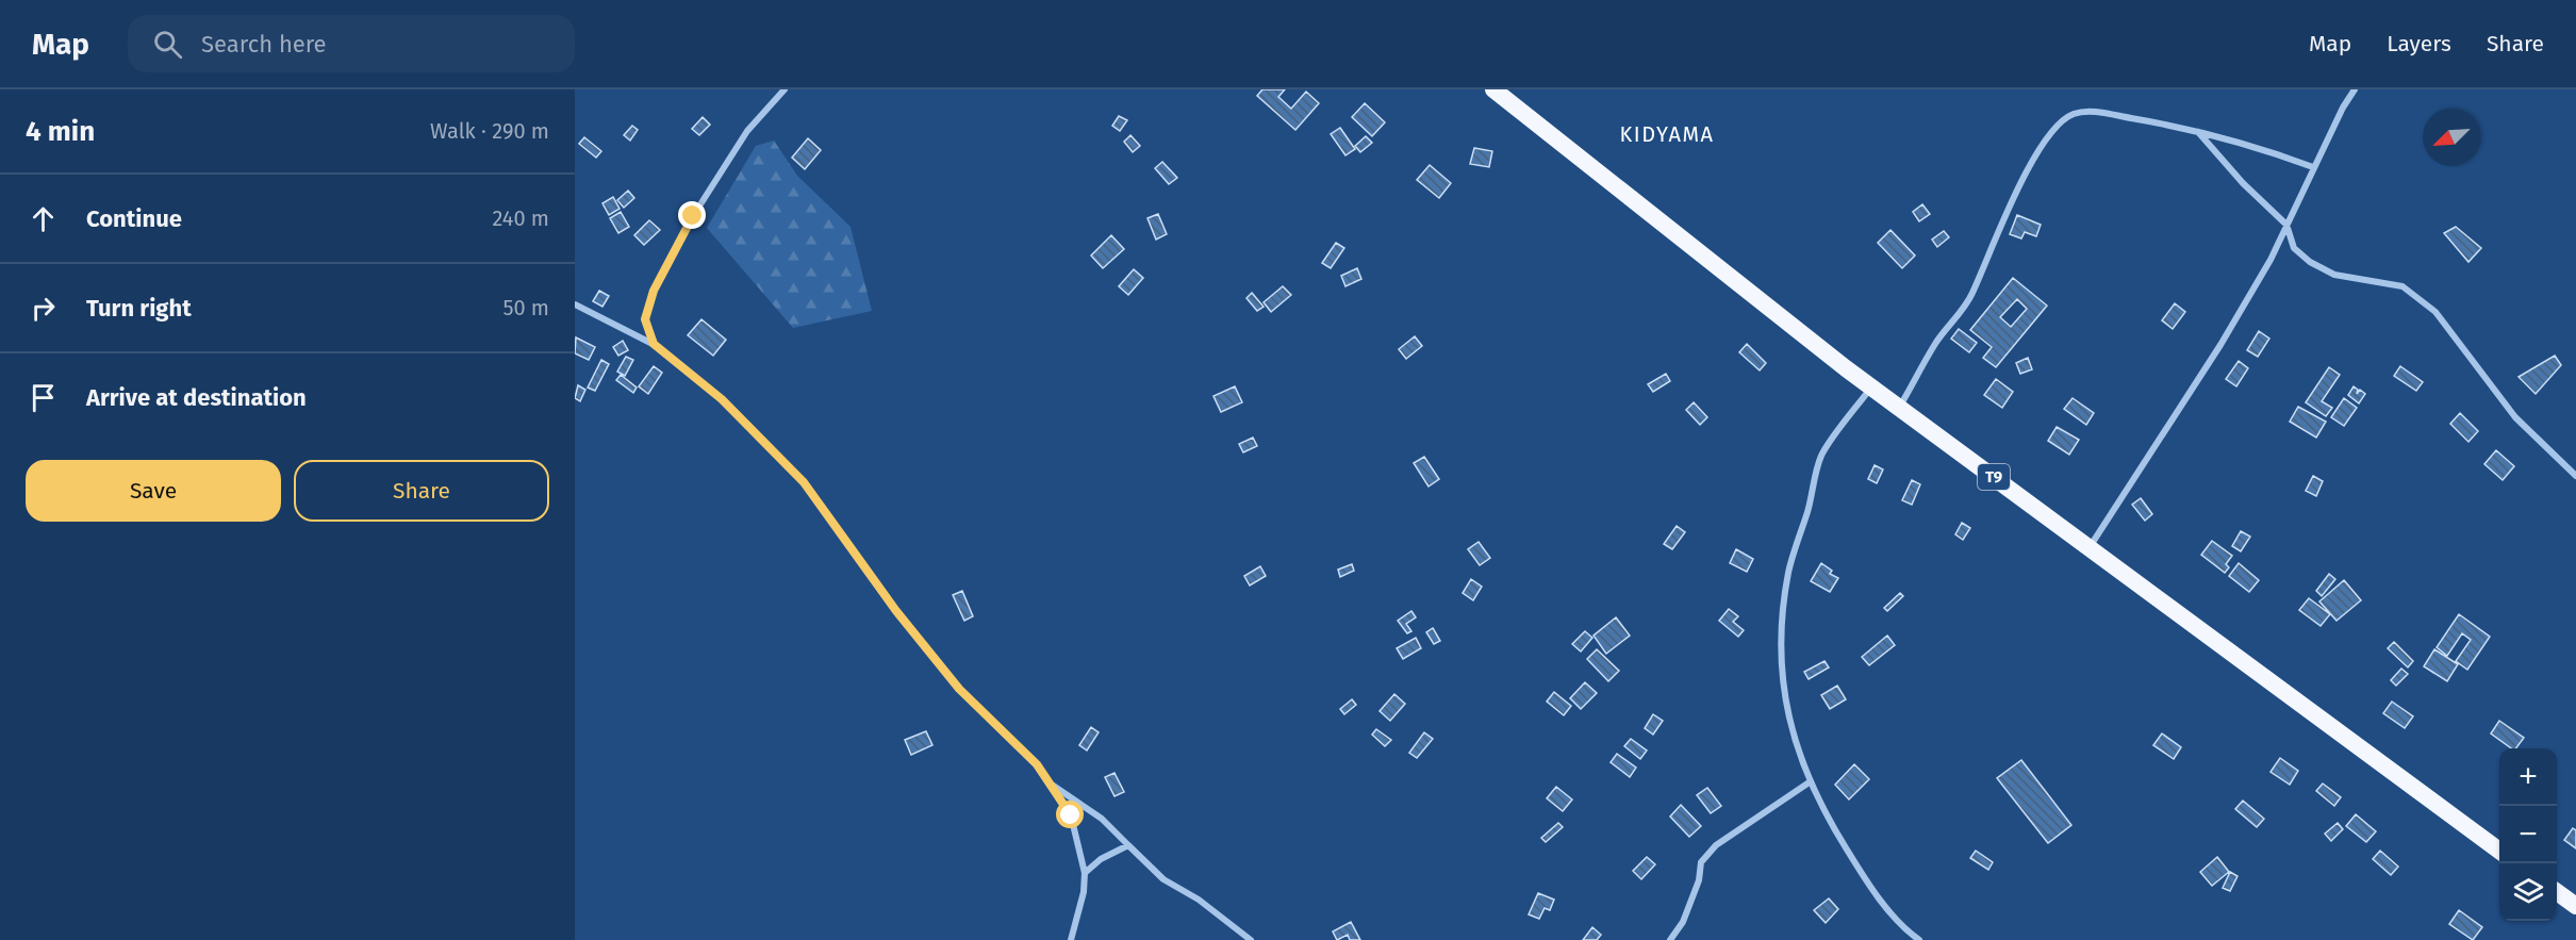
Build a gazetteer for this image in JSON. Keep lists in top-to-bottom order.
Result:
{
  "streets": {
    "highway": ["T9"]
  },
  "districts": ["KIDYAMA"],
  "north": "bottom left",
  "page": {
    "header": "Map",
    "search": "Search here",
    "nav": ["Map", "Layers", "Share"],
    "heading": ["4 min", "Walk · 290 m"],
    "list": [
      ["Continue", "240 m"],
      ["Turn right", "50 m"],
      "Arrive at destination"
    ],
    "buttons": ["Save", "Share"],
    "map_buttons": ["+", "−"]
  }
}
